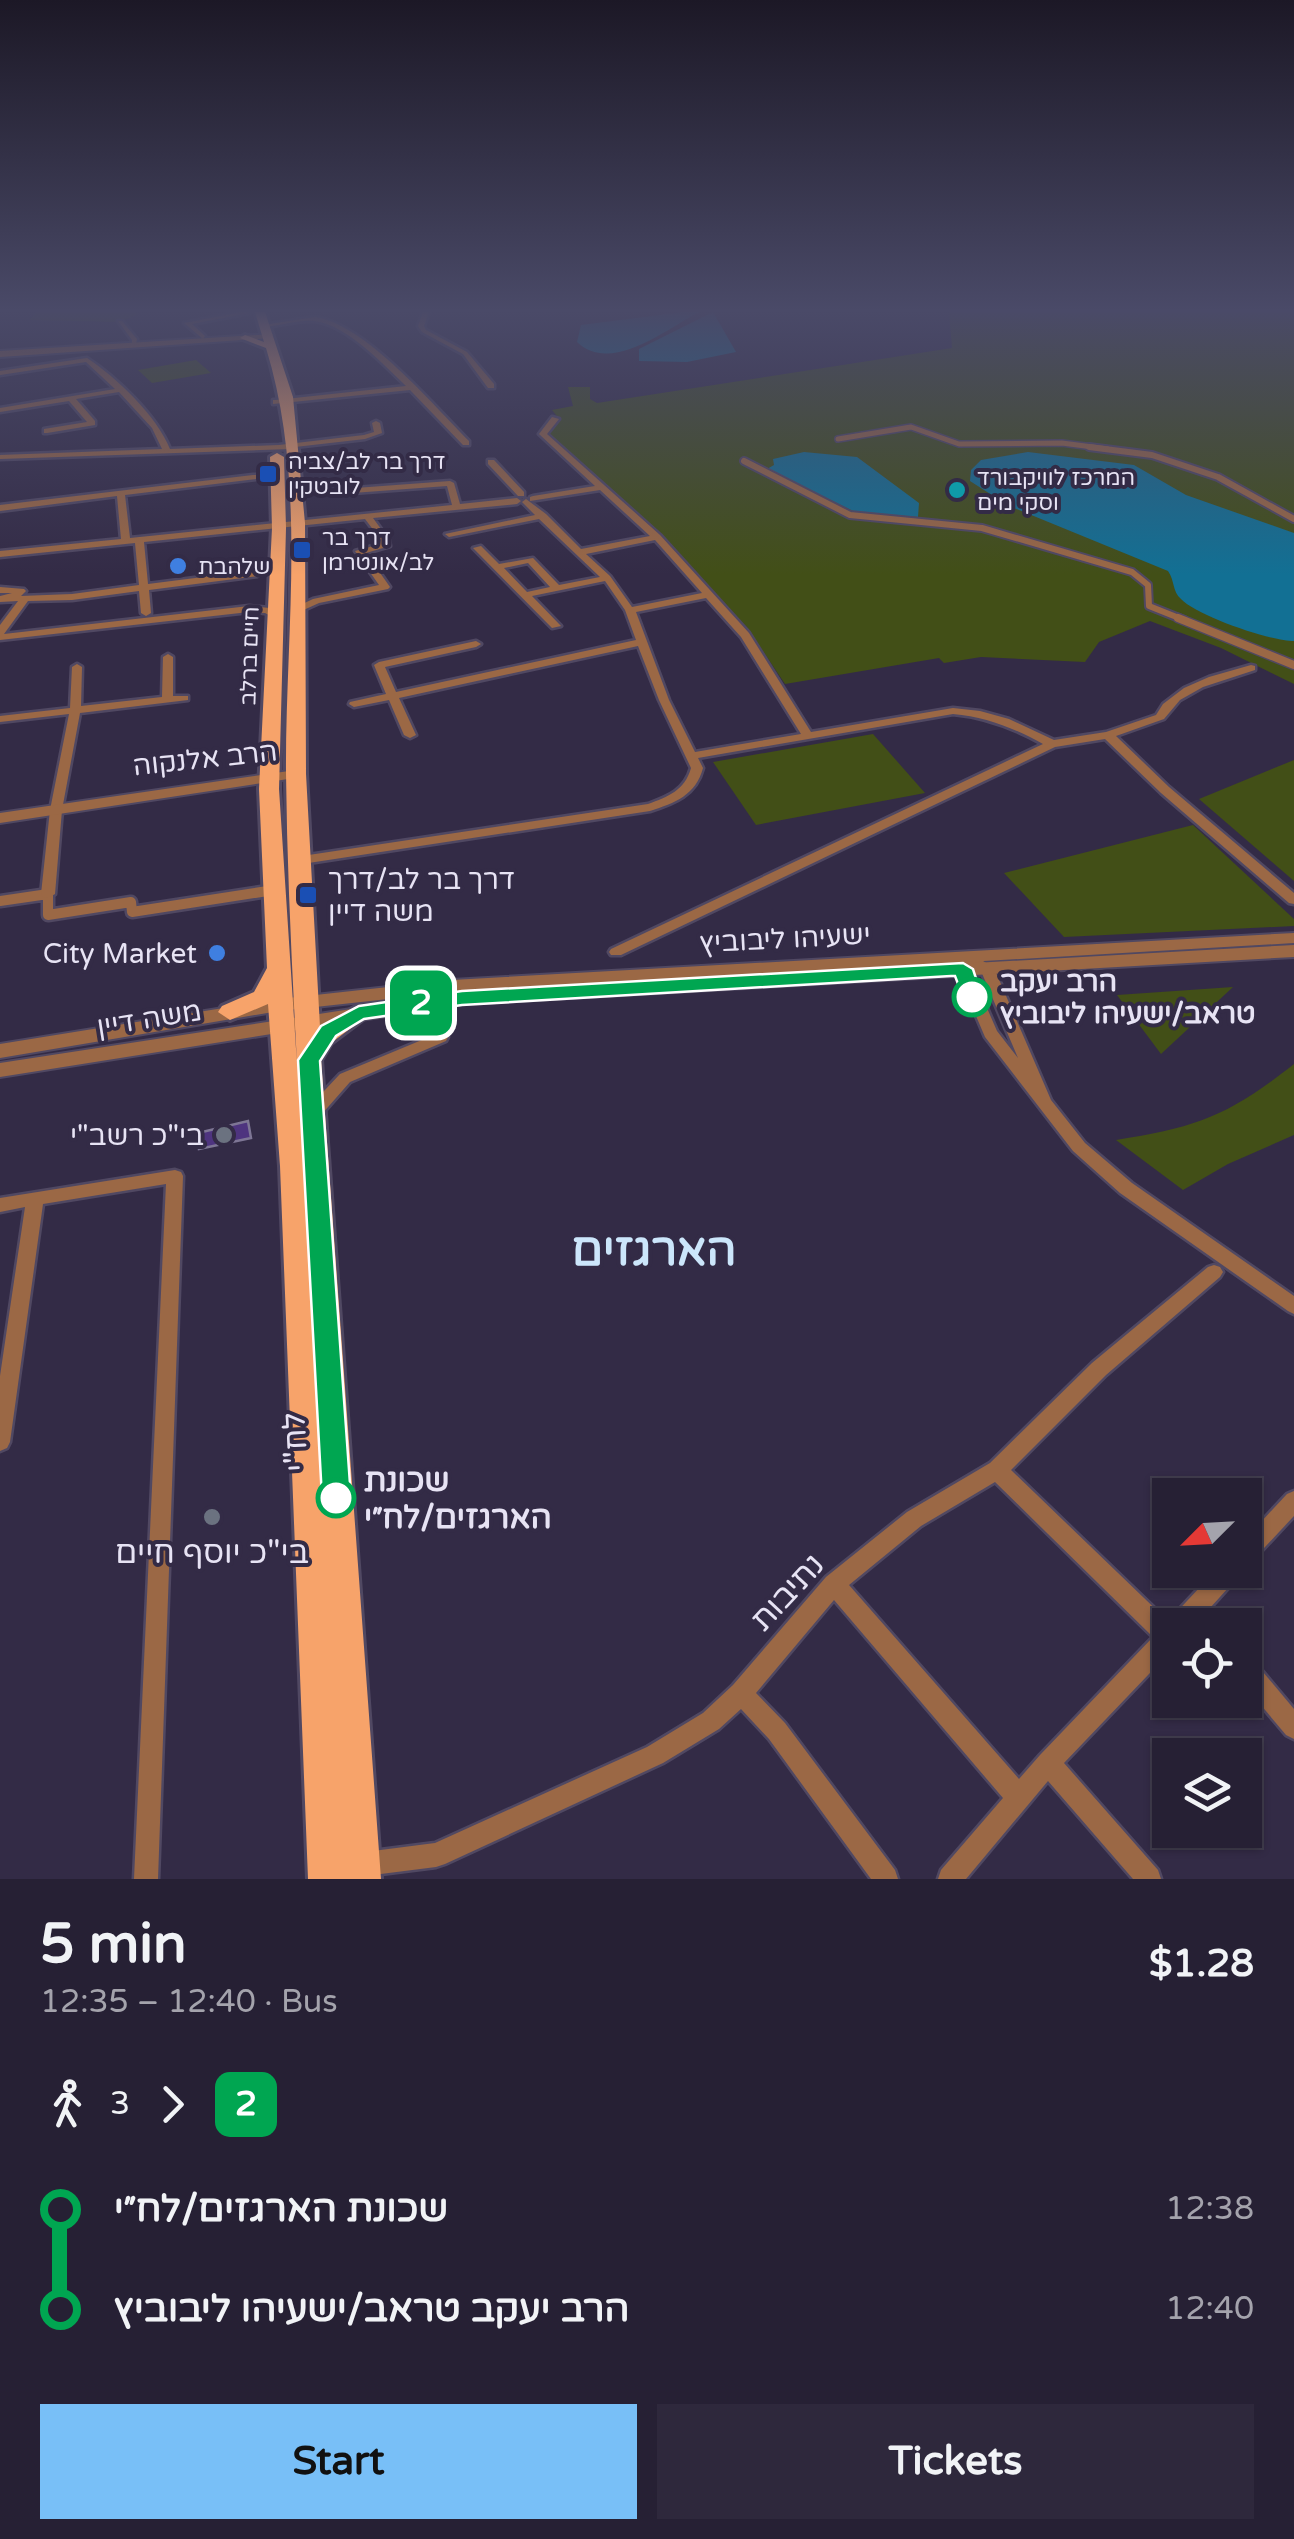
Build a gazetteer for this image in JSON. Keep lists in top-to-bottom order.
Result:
{
  "streets": {
    "main road": ["חיים ברלב", "לח\"י"],
    "street": [
      "הרב אלנקוה",
      "ישעיהו ליבוביץ",
      "משה דיין",
      "נתיבות"
    ]
  },
  "crossings": [
    ["חיים ברלב", "הרב אלנקוה"],
    ["חיים ברלב", "ישעיהו ליבוביץ"],
    ["חיים ברלב", "משה דיין"],
    ["חיים ברלב", "לח\"י"],
    ["ישעיהו ליבוביץ", "משה דיין"],
    ["ישעיהו ליבוביץ", "לח\"י"],
    ["משה דיין", "לח\"י"],
    ["לח\"י", "נתיבות"]
  ],
  "districts": ["הארגזים"],
  "places": {
    "transit": ["דרך בר לב/צביה לובטקין", "דרך בר לב/אונטרמן", "דרך בר לב/דרך משה דיין"],
    "other": [
      "המרכז לוויקבורד וסקי מים",
      "שלהבת",
      "City Market",
      "הרב יעקב טראב/ישעיהו ליבוביץ",
      "בי\"כ רשב\"י",
      "שכונת הארגזים/לח״י",
      "בי\"כ יוסף חיים"
    ]
  },
  "lines": ["bus line 2"],
  "north": "bottom left",
  "page": {
    "on_map": "2",
    "heading": ["5 min", "12:35 – 12:40 · Bus", "$1.28"],
    "legs": ["3", "2"],
    "list": [
      {
        "name": "שכונת הארגזים/לח״י",
        "value": "12:38"
      },
      {
        "name": "הרב יעקב טראב/ישעיהו ליבוביץ",
        "value": "12:40"
      }
    ],
    "buttons": ["Start", "Tickets"]
  }
}
